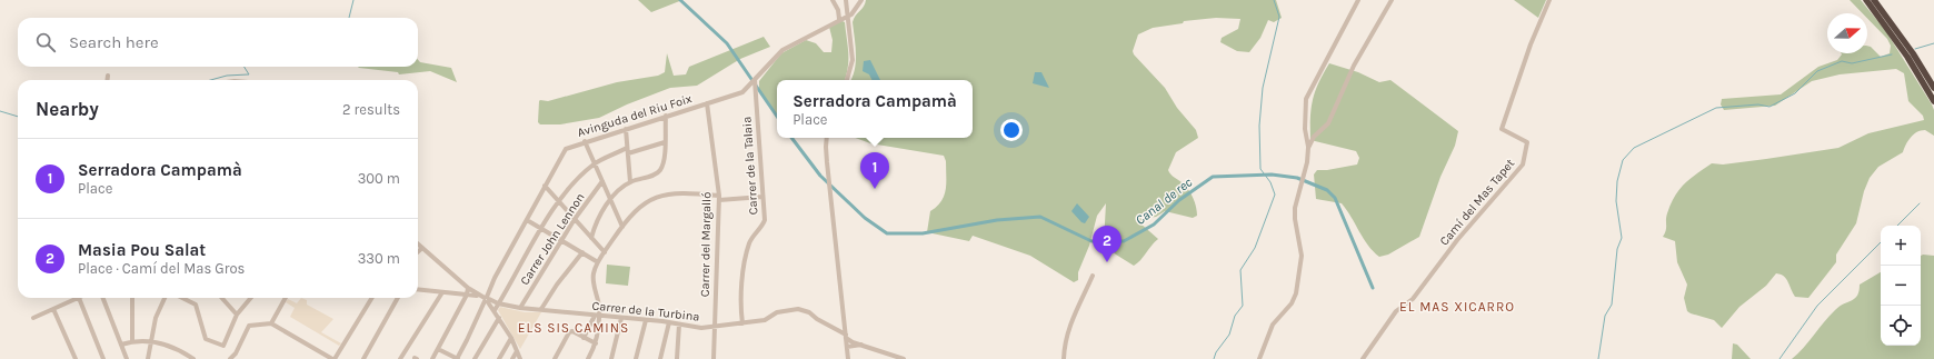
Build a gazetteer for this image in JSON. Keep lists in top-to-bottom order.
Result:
{
  "streets": {
    "street": [
      "Avinguda del Riu Foix",
      "Carrer de la Talaia",
      "Camí del Mas Tapet",
      "Carrer John Lennon",
      "Carrer del Margalló",
      "Carrer de la Turbina"
    ]
  },
  "crossings": [
    ["Avinguda del Riu Foix", "Carrer de la Talaia"],
    ["Avinguda del Riu Foix", "Carrer del Margalló"],
    ["Avinguda del Riu Foix", "Carrer de la Turbina"],
    ["Carrer de la Talaia", "Carrer de la Turbina"],
    ["Carrer John Lennon", "Carrer de la Turbina"],
    ["Carrer del Margalló", "Carrer de la Turbina"]
  ],
  "districts": ["EL MAS XICARRO", "ELS SIS CAMINS"],
  "water": ["Canal de rec"],
  "north": "right",
  "page": {
    "search": "Search here",
    "popup": ["Serradora Campamà", "Place"],
    "heading": ["Nearby", "2 results"],
    "list": [
      {
        "mark": "1",
        "name": "Serradora Campamà",
        "note": "Place",
        "value": "300 m"
      },
      {
        "mark": "2",
        "name": "Masia Pou Salat",
        "note": "Place · Camí del Mas Gros",
        "value": "330 m"
      }
    ],
    "pins": ["1", "2"],
    "map_buttons": ["+", "−"]
  }
}
